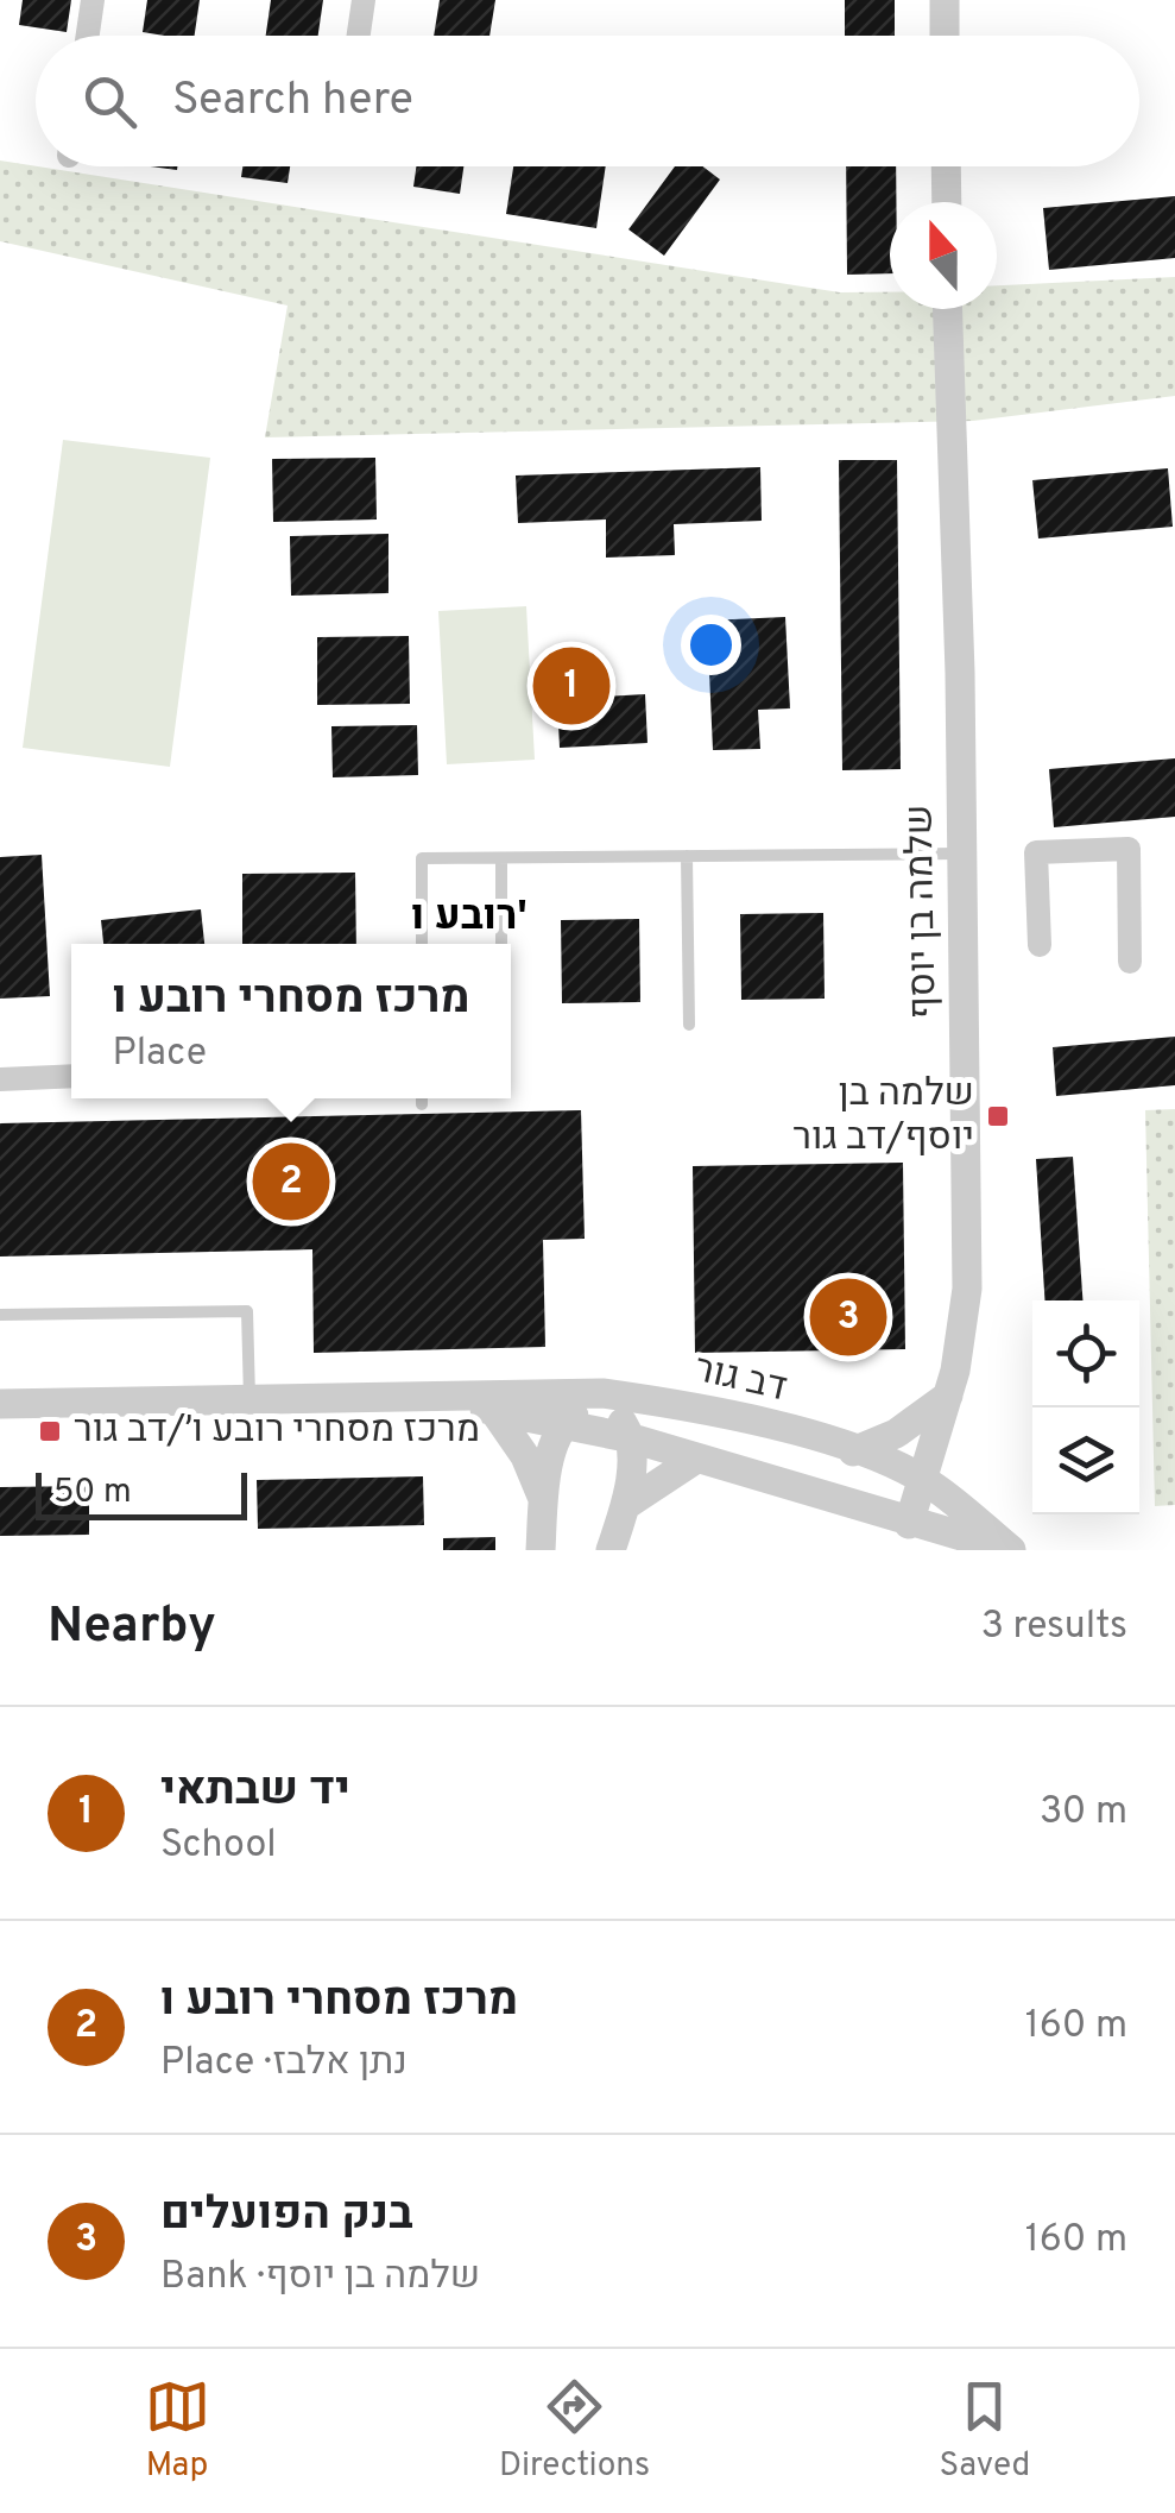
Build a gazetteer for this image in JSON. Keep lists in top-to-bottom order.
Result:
{
  "streets": {
    "street": ["שלמה בן יוסף", "דב גור"]
  },
  "crossings": [
    ["שלמה בן יוסף", "דב גור"]
  ],
  "districts": ["רובע ו'"],
  "places": {
    "transit": ["שלמה בן יוסף/דב גור", "מרכז מסחרי רובע ו׳/דב גור"]
  },
  "scale_bar": "50 m",
  "north": "top",
  "page": {
    "search": "Search here",
    "pins": ["1", "2", "3"],
    "popup": ["מרכז מסחרי רובע ו", "Place"],
    "scale": "50 m",
    "heading": ["Nearby", "3 results"],
    "list": [
      {
        "mark": "1",
        "name": "יד שבתאי",
        "note": "School",
        "value": "30 m"
      },
      {
        "mark": "2",
        "name": "מרכז מסחרי רובע ו",
        "note": "Place · נתן אלבז",
        "value": "160 m"
      },
      {
        "mark": "3",
        "name": "בנק הפועלים",
        "note": "Bank · שלמה בן יוסף",
        "value": "160 m"
      }
    ],
    "nav": ["Map", "Directions", "Saved"]
  }
}
